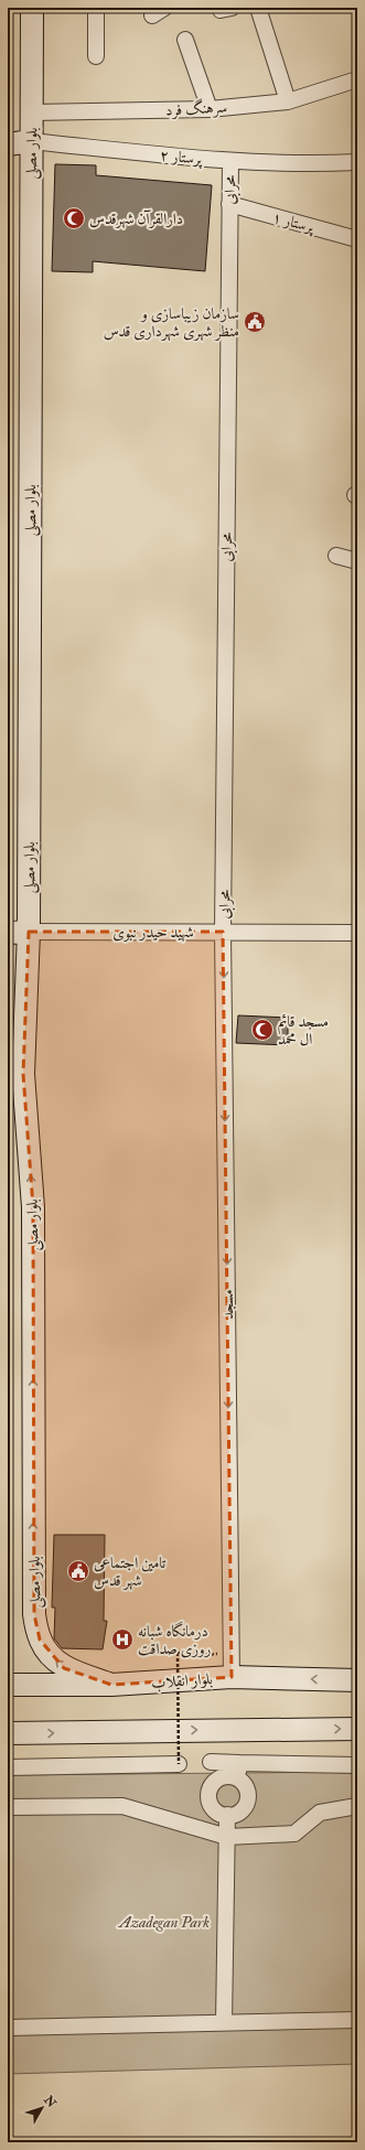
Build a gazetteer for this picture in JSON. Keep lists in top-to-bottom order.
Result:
{
  "streets": {
    "main road": ["بلوار مصلی", "بلوار انقلاب"],
    "street": [
      "سرهنگ فرد",
      "پرستار ۲",
      "محرابی",
      "پرستار ۱",
      "شهید حیدر نبوی",
      "مسجد"
    ]
  },
  "crossings": [
    ["سرهنگ فرد", "بلوار مصلی"],
    ["بلوار مصلی", "پرستار ۲"],
    ["بلوار مصلی", "شهید حیدر نبوی"],
    ["بلوار مصلی", "بلوار انقلاب"],
    ["پرستار ۲", "محرابی"],
    ["محرابی", "پرستار ۱"],
    ["محرابی", "شهید حیدر نبوی"],
    ["محرابی", "مسجد"],
    ["شهید حیدر نبوی", "مسجد"],
    ["مسجد", "بلوار انقلاب"]
  ],
  "one_way": ["بلوار مصلی", "مسجد"],
  "parks": ["Azadegan Park"],
  "places": {
    "mosque": ["دارالقرآن شهرقدس", "مسجد قائم ال محمد"],
    "public building": ["سازمان زیباسازی و منظر شهری شهرداری قدس", "تامین اجتماعی شهر قدس"],
    "hospital": ["درمانگاه شبانه روزی صداقت"]
  },
  "north": "top right"
}
